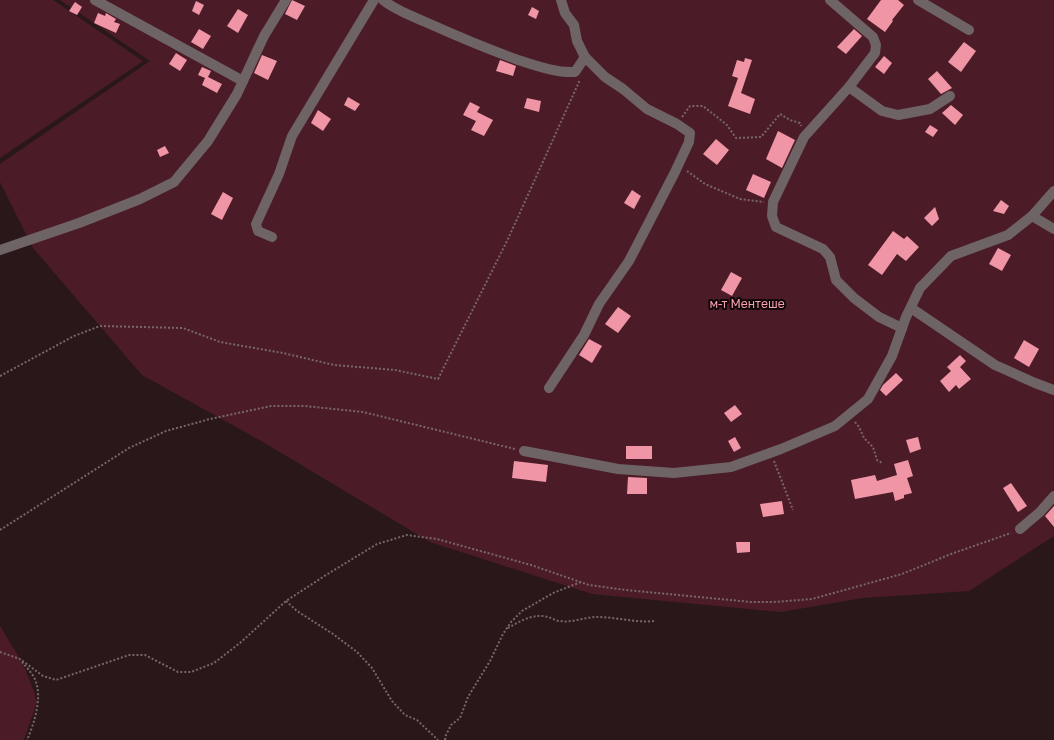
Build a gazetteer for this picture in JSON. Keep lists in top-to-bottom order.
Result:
{
  "parks": ["м-т Ментeше"]
}
